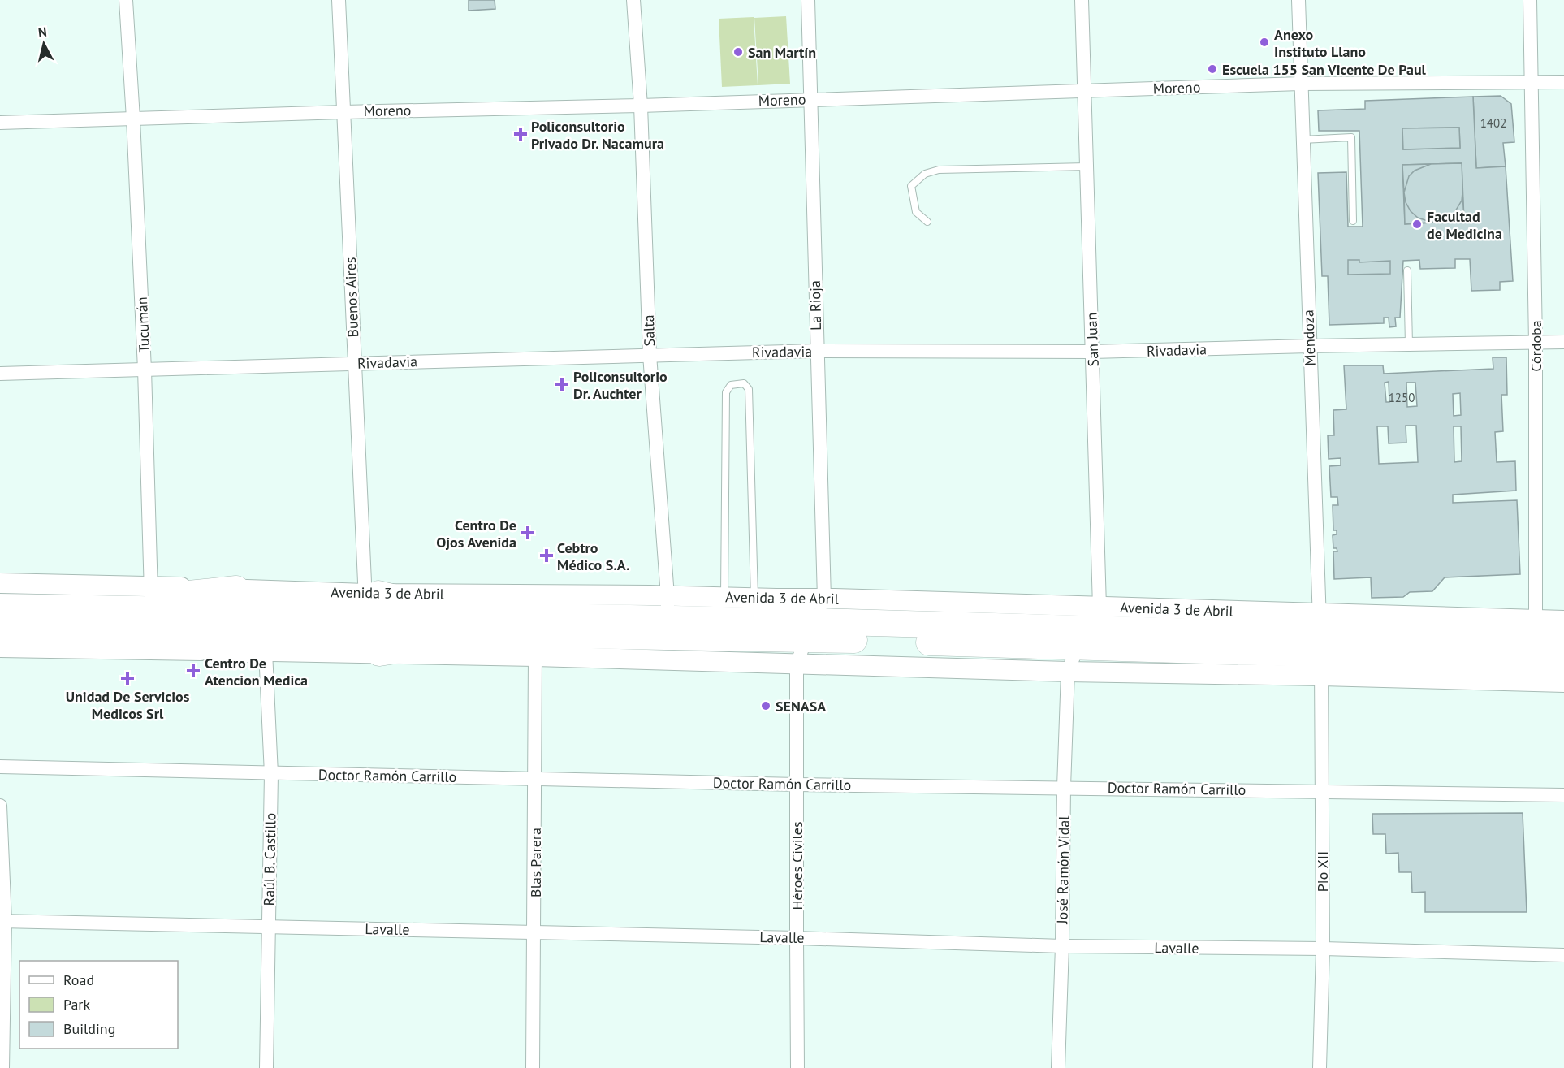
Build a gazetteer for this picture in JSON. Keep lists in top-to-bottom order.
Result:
{
  "streets": {
    "highway": ["Avenida 3 de Abril"],
    "street": [
      "Moreno",
      "Buenos Aires",
      "La Rioja",
      "Tucumán",
      "Salta",
      "Mendoza",
      "San Juan",
      "Córdoba",
      "Rivadavia",
      "Doctor Ramón Carrillo",
      "Raúl B. Castillo",
      "Blas Parera",
      "Héroes Civiles",
      "José Ramón Vidal",
      "Pio XII",
      "Lavalle"
    ]
  },
  "crossings": [
    ["Moreno", "Buenos Aires"],
    ["Moreno", "La Rioja"],
    ["Moreno", "Tucumán"],
    ["Moreno", "Salta"],
    ["Moreno", "Mendoza"],
    ["Moreno", "San Juan"],
    ["Moreno", "Córdoba"],
    ["Buenos Aires", "Rivadavia"],
    ["Buenos Aires", "Avenida 3 de Abril"],
    ["La Rioja", "Rivadavia"],
    ["La Rioja", "Avenida 3 de Abril"],
    ["La Rioja", "Héroes Civiles"],
    ["Tucumán", "Rivadavia"],
    ["Tucumán", "Avenida 3 de Abril"],
    ["Salta", "Rivadavia"],
    ["Salta", "Avenida 3 de Abril"],
    ["Mendoza", "Rivadavia"],
    ["Mendoza", "Avenida 3 de Abril"],
    ["Mendoza", "Pio XII"],
    ["San Juan", "Rivadavia"],
    ["San Juan", "Avenida 3 de Abril"],
    ["Córdoba", "Rivadavia"],
    ["Córdoba", "Avenida 3 de Abril"],
    ["Avenida 3 de Abril", "Raúl B. Castillo"],
    ["Avenida 3 de Abril", "Blas Parera"],
    ["Avenida 3 de Abril", "Héroes Civiles"],
    ["Avenida 3 de Abril", "José Ramón Vidal"],
    ["Avenida 3 de Abril", "Pio XII"],
    ["Doctor Ramón Carrillo", "Raúl B. Castillo"],
    ["Doctor Ramón Carrillo", "Blas Parera"],
    ["Doctor Ramón Carrillo", "Héroes Civiles"],
    ["Doctor Ramón Carrillo", "José Ramón Vidal"],
    ["Doctor Ramón Carrillo", "Pio XII"],
    ["Raúl B. Castillo", "Lavalle"],
    ["Blas Parera", "Lavalle"],
    ["Héroes Civiles", "Lavalle"],
    ["José Ramón Vidal", "Lavalle"],
    ["Pio XII", "Lavalle"]
  ],
  "places": {
    "other": [
      "Anexo Instituto Llano",
      "San Martín",
      "Escuela 155 San Vicente De Paul",
      "Facultad de Medicina",
      "SENASA"
    ],
    "health": [
      "Policonsultorio Privado Dr. Nacamura",
      "Policonsultorio Dr. Auchter",
      "Centro De Ojos Avenida",
      "Cebtro Médico S.A.",
      "Centro De Atencion Medica",
      "Unidad De Servicios Medicos Srl"
    ]
  },
  "house_numbers": ["1402", "1250"],
  "legend": ["Road", "Park", "Building"],
  "north": "top"
}
